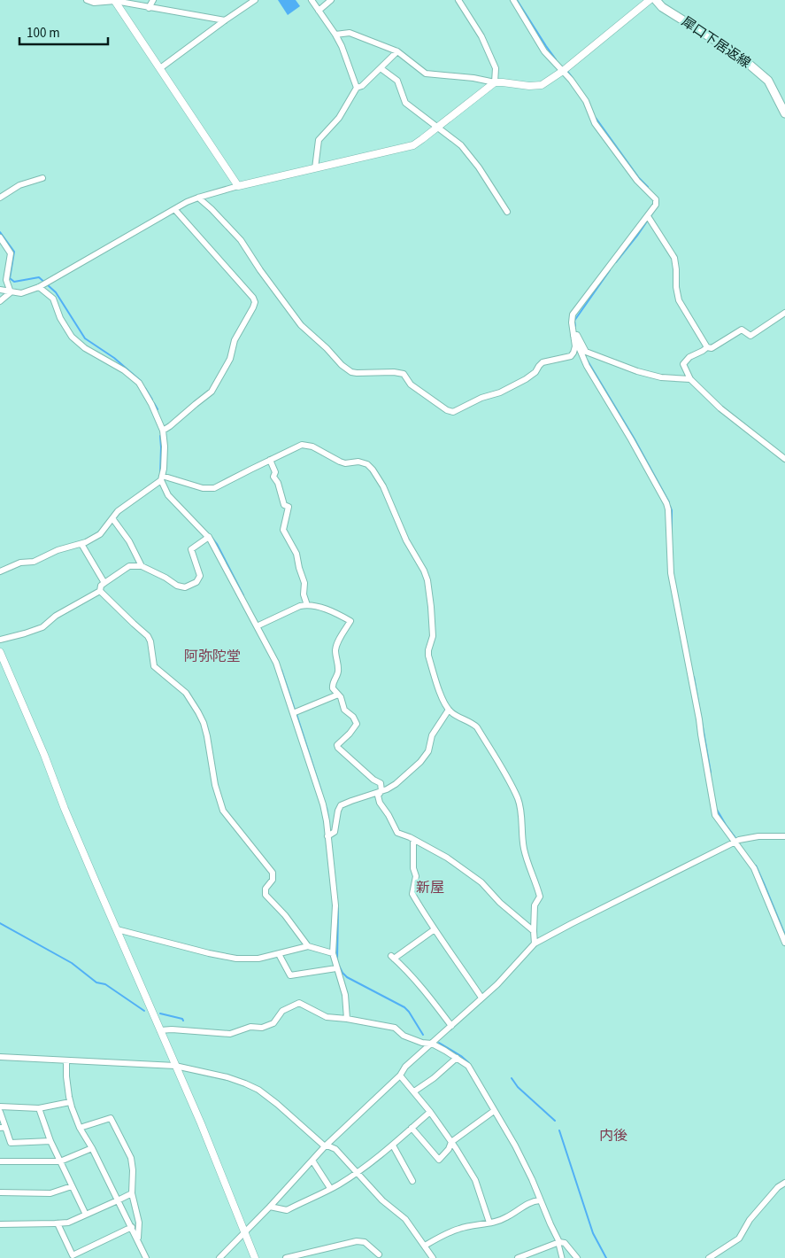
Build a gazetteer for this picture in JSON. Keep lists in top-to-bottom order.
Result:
{
  "streets": {
    "main road": ["犀口下居返線"]
  },
  "districts": ["阿弥陀堂", "新屋", "内後"],
  "scale_bar": "100 m"
}
